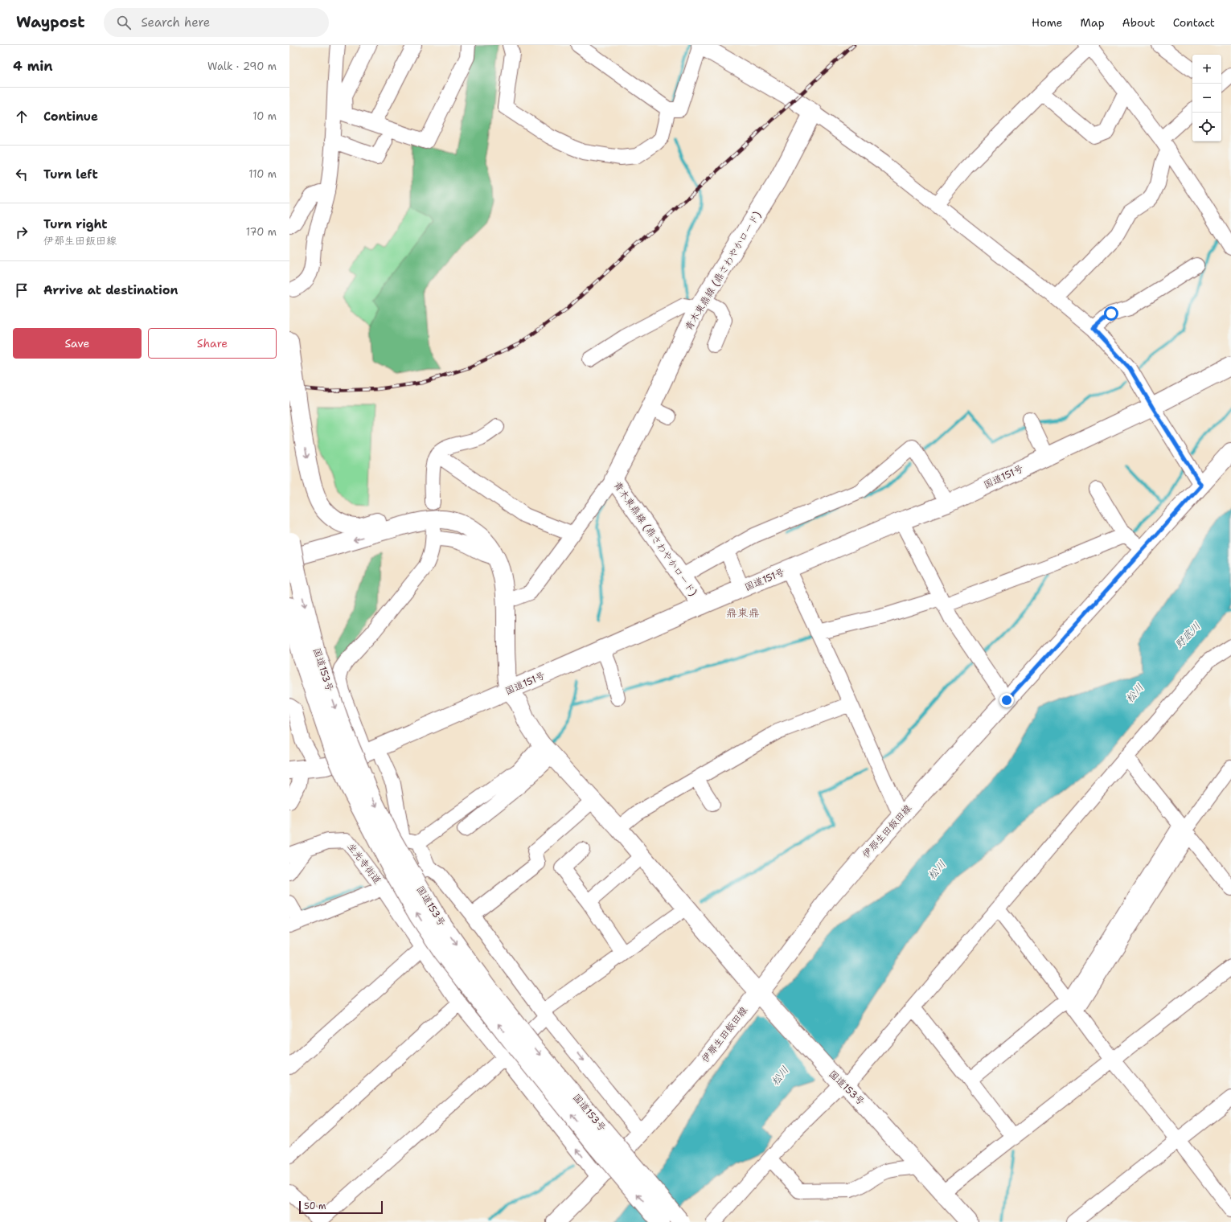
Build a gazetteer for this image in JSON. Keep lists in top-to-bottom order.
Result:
{
  "streets": {
    "main road": [
      "青木東鼎線 (鼎さわやかロード)",
      "国道151号",
      "国道153号",
      "伊那生田飯田線"
    ],
    "street": ["坐光寺街道"]
  },
  "crossings": [
    ["青木東鼎線 (鼎さわやかロード)", "国道151号"],
    ["国道151号", "国道153号"],
    ["国道153号", "伊那生田飯田線"]
  ],
  "districts": ["鼎東鼎"],
  "water": ["野底川", "松川"],
  "scale_bar": "50 m",
  "page": {
    "header": "Waypost",
    "search": "Search here",
    "nav": [
      "Home",
      "Map",
      "About",
      "Contact"
    ],
    "heading": ["4 min", "Walk · 290 m"],
    "map_buttons": ["+", "−"],
    "list": [
      ["Continue", "10 m"],
      ["Turn left", "110 m"],
      ["Turn right", "伊那生田飯田線", "170 m"],
      "Arrive at destination"
    ],
    "buttons": ["Save", "Share"],
    "scale": "50 m"
  }
}
